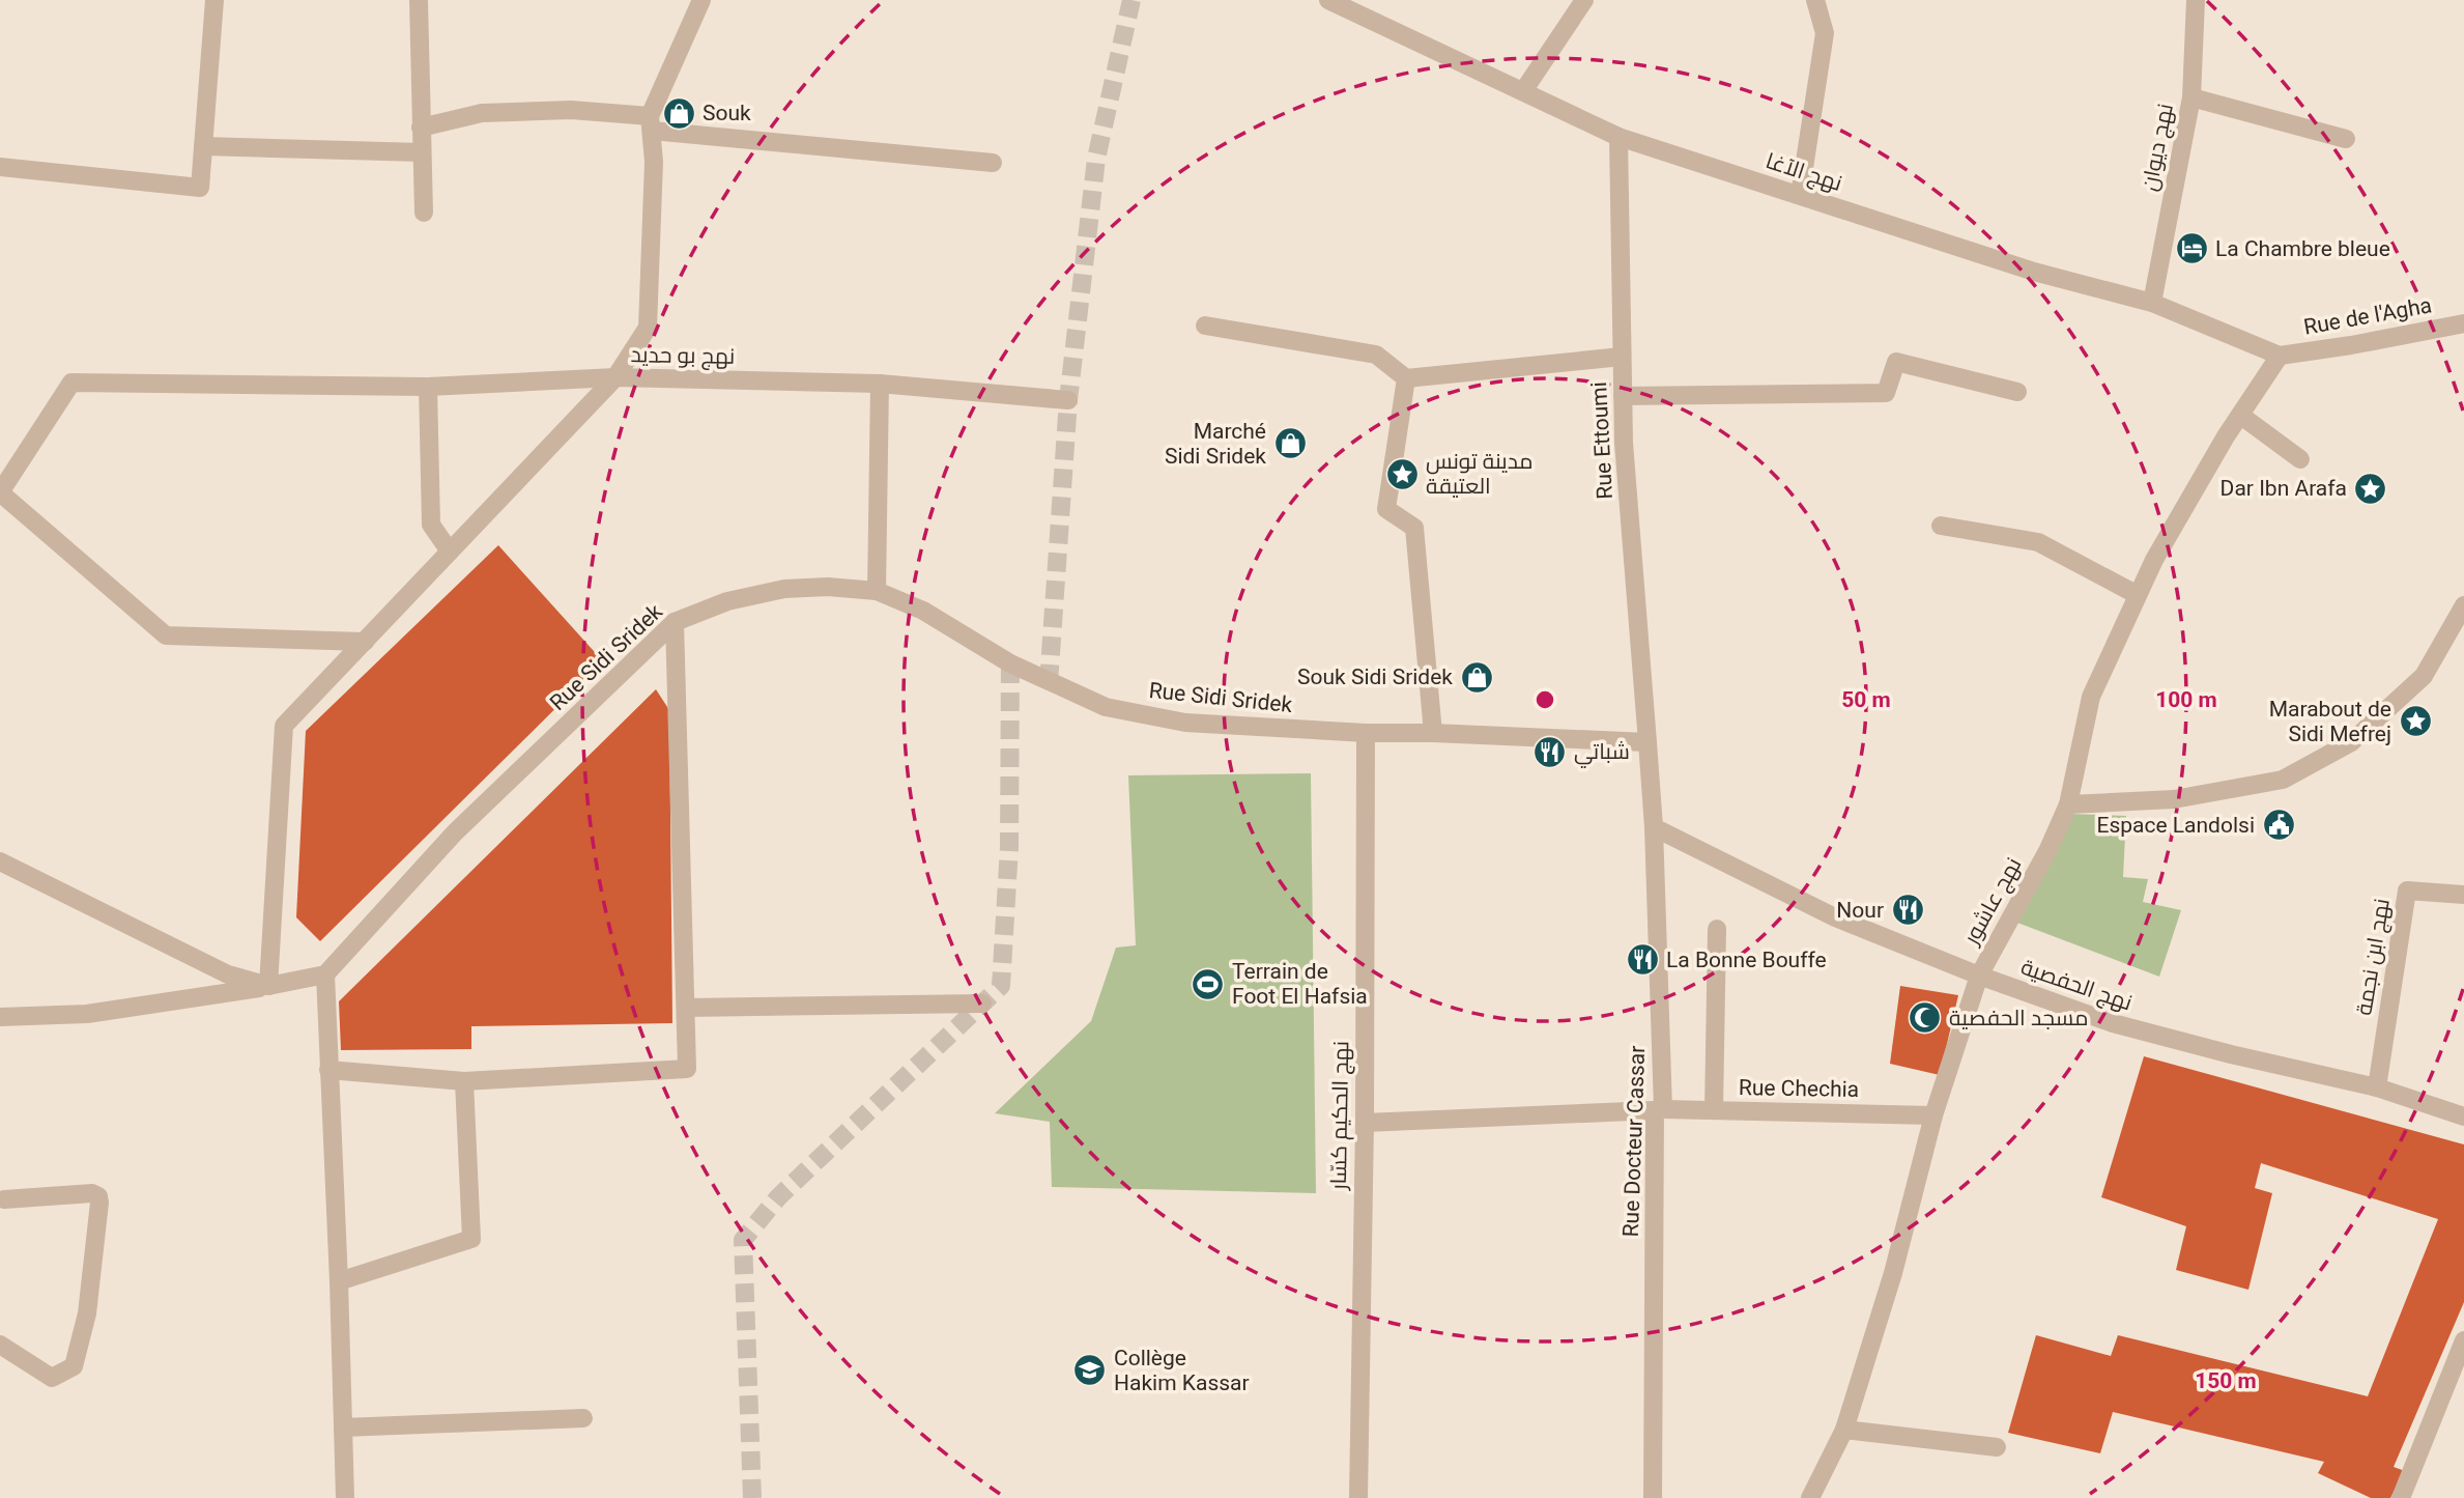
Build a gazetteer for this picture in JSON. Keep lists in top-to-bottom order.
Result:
{
  "streets": {
    "street": [
      "نهج ديوان",
      "نهج الآغا",
      "Rue de l'Agha",
      "نهج بو حديد",
      "Rue Ettoumi",
      "Rue Sidi Sridek",
      "نهج عاشور",
      "نهج ابن نجمة",
      "نهج الحفصية",
      "Rue Chechia",
      "نهج الحكيم كسّار",
      "Rue Docteur Cassar"
    ]
  },
  "crossings": [
    ["نهج ديوان", "نهج الآغا"],
    ["نهج الآغا", "Rue de l'Agha"],
    ["نهج الآغا", "Rue Ettoumi"],
    ["نهج الآغا", "نهج عاشور"],
    ["Rue de l'Agha", "نهج عاشور"],
    ["Rue Ettoumi", "Rue Sidi Sridek"],
    ["Rue Ettoumi", "Rue Docteur Cassar"],
    ["Rue Sidi Sridek", "نهج الحكيم كسّار"],
    ["Rue Sidi Sridek", "Rue Docteur Cassar"],
    ["نهج عاشور", "نهج الحفصية"],
    ["نهج عاشور", "Rue Chechia"],
    ["نهج ابن نجمة", "نهج الحفصية"],
    ["نهج الحفصية", "Rue Docteur Cassar"],
    ["Rue Chechia", "نهج الحكيم كسّار"],
    ["Rue Chechia", "Rue Docteur Cassar"]
  ],
  "places": {
    "shop": ["Souk", "Marché Sidi Sridek", "Souk Sidi Sridek"],
    "hotel": ["La Chambre bleue"],
    "place": ["مدينة تونس العتيقة", "Dar Ibn Arafa", "Marabout de Sidi Mefrej"],
    "restaurant": ["شباتي", "Nour", "La Bonne Bouffe"],
    "public building": ["Espace Landolsi"],
    "sports": ["Terrain de Foot El Hafsia"],
    "mosque": ["مسجد الحفصية"],
    "school or university": ["Collège Hakim Kassar"]
  },
  "rings": ["50 m", "100 m", "150 m"]
}
